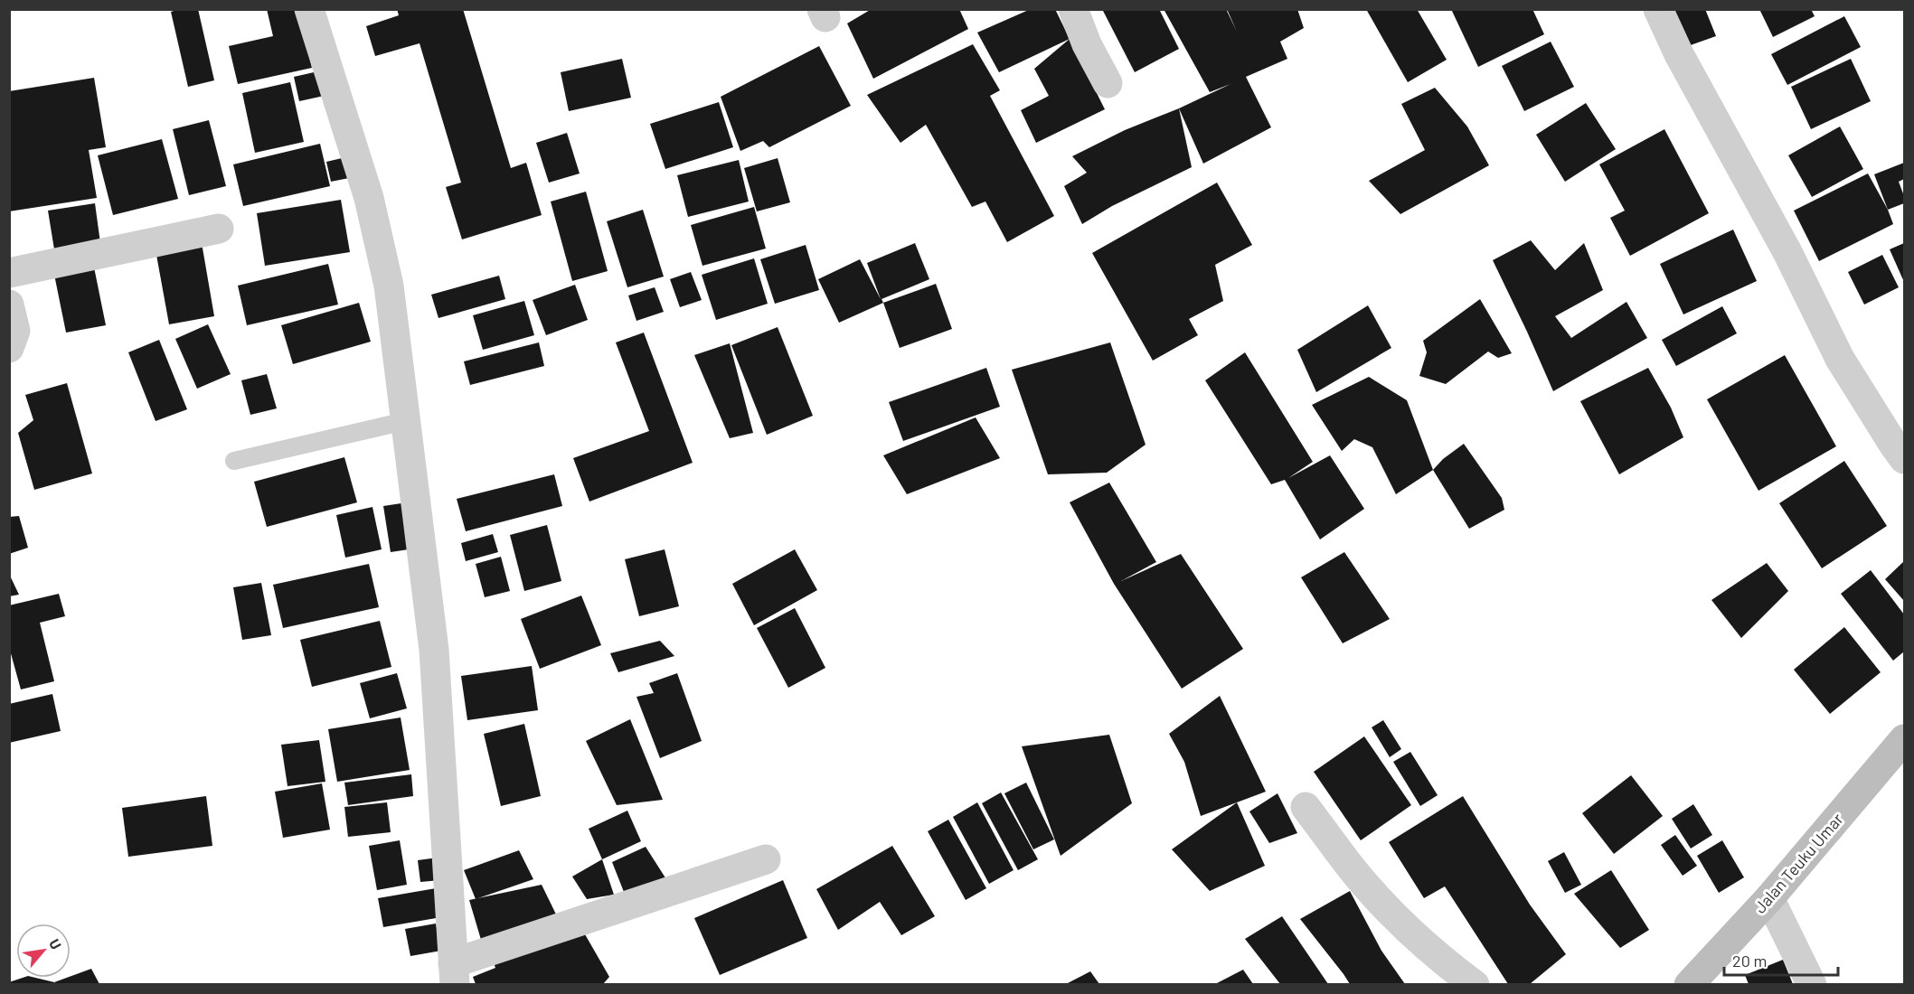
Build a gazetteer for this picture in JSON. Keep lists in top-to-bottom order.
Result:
{
  "streets": {
    "main road": ["Jalan Teuku Umar"]
  },
  "scale_bar": "20 m",
  "north": "top right"
}
